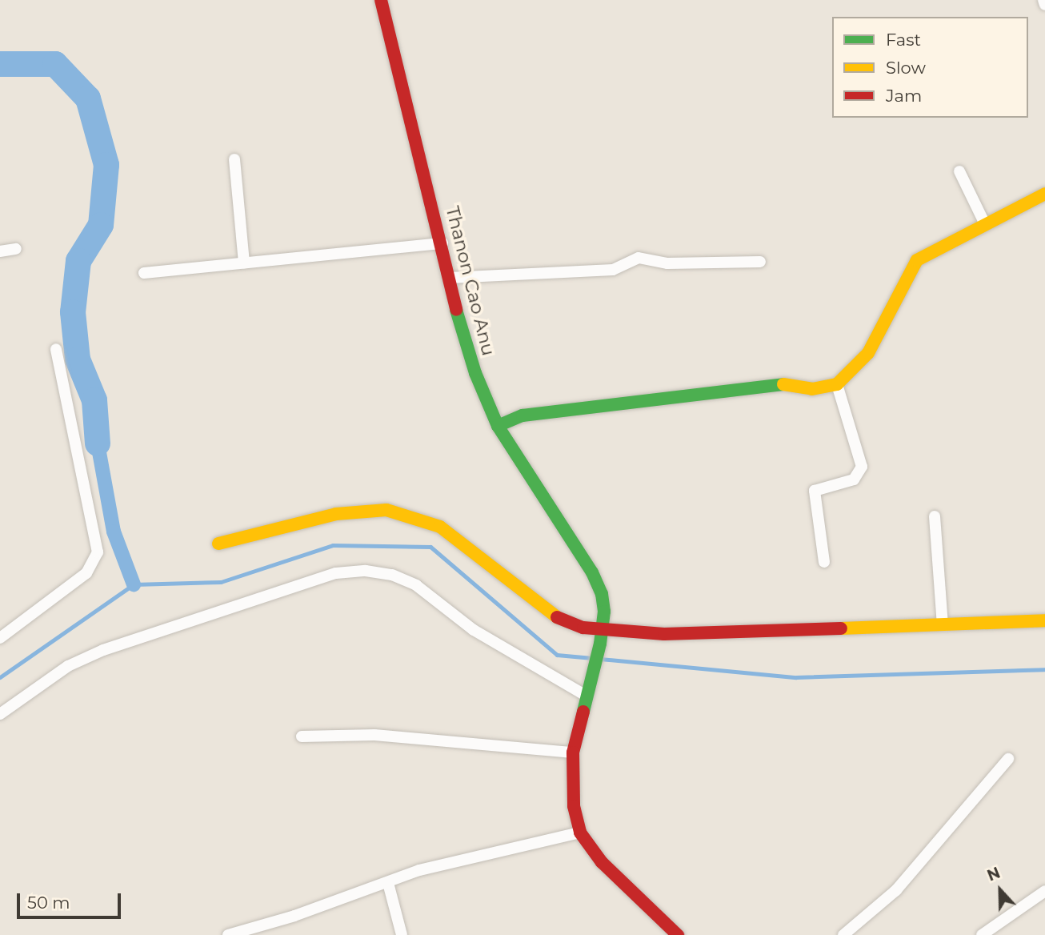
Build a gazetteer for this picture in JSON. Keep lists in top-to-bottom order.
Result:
{
  "streets": {
    "street": ["Thanon Cao Anu"]
  },
  "legend": ["Fast", "Slow", "Jam"],
  "scale_bar": "50 m",
  "north": "top"
}
